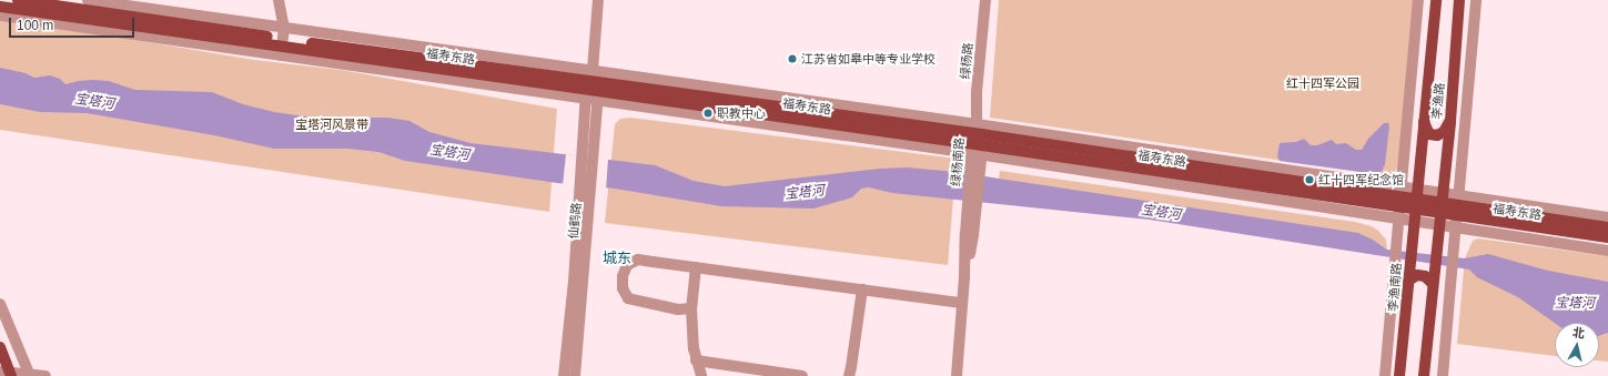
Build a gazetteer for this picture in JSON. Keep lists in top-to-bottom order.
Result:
{
  "streets": {
    "main road": ["福寿东路", "李渔路", "李渔南路"],
    "street": ["绿杨路", "绿杨南路", "仙鹤路"]
  },
  "crossings": [
    ["福寿东路", "绿杨路"],
    ["福寿东路", "李渔路"],
    ["福寿东路", "绿杨南路"],
    ["福寿东路", "仙鹤路"],
    ["福寿东路", "李渔南路"],
    ["绿杨路", "绿杨南路"],
    ["李渔路", "李渔南路"]
  ],
  "districts": ["城东"],
  "water": ["宝塔河"],
  "parks": ["红十四军公园", "宝塔河风景带"],
  "places": ["江苏省如皋中等专业学校", "职教中心", "红十四军纪念馆"],
  "scale_bar": "100 m",
  "north": "top"
}
